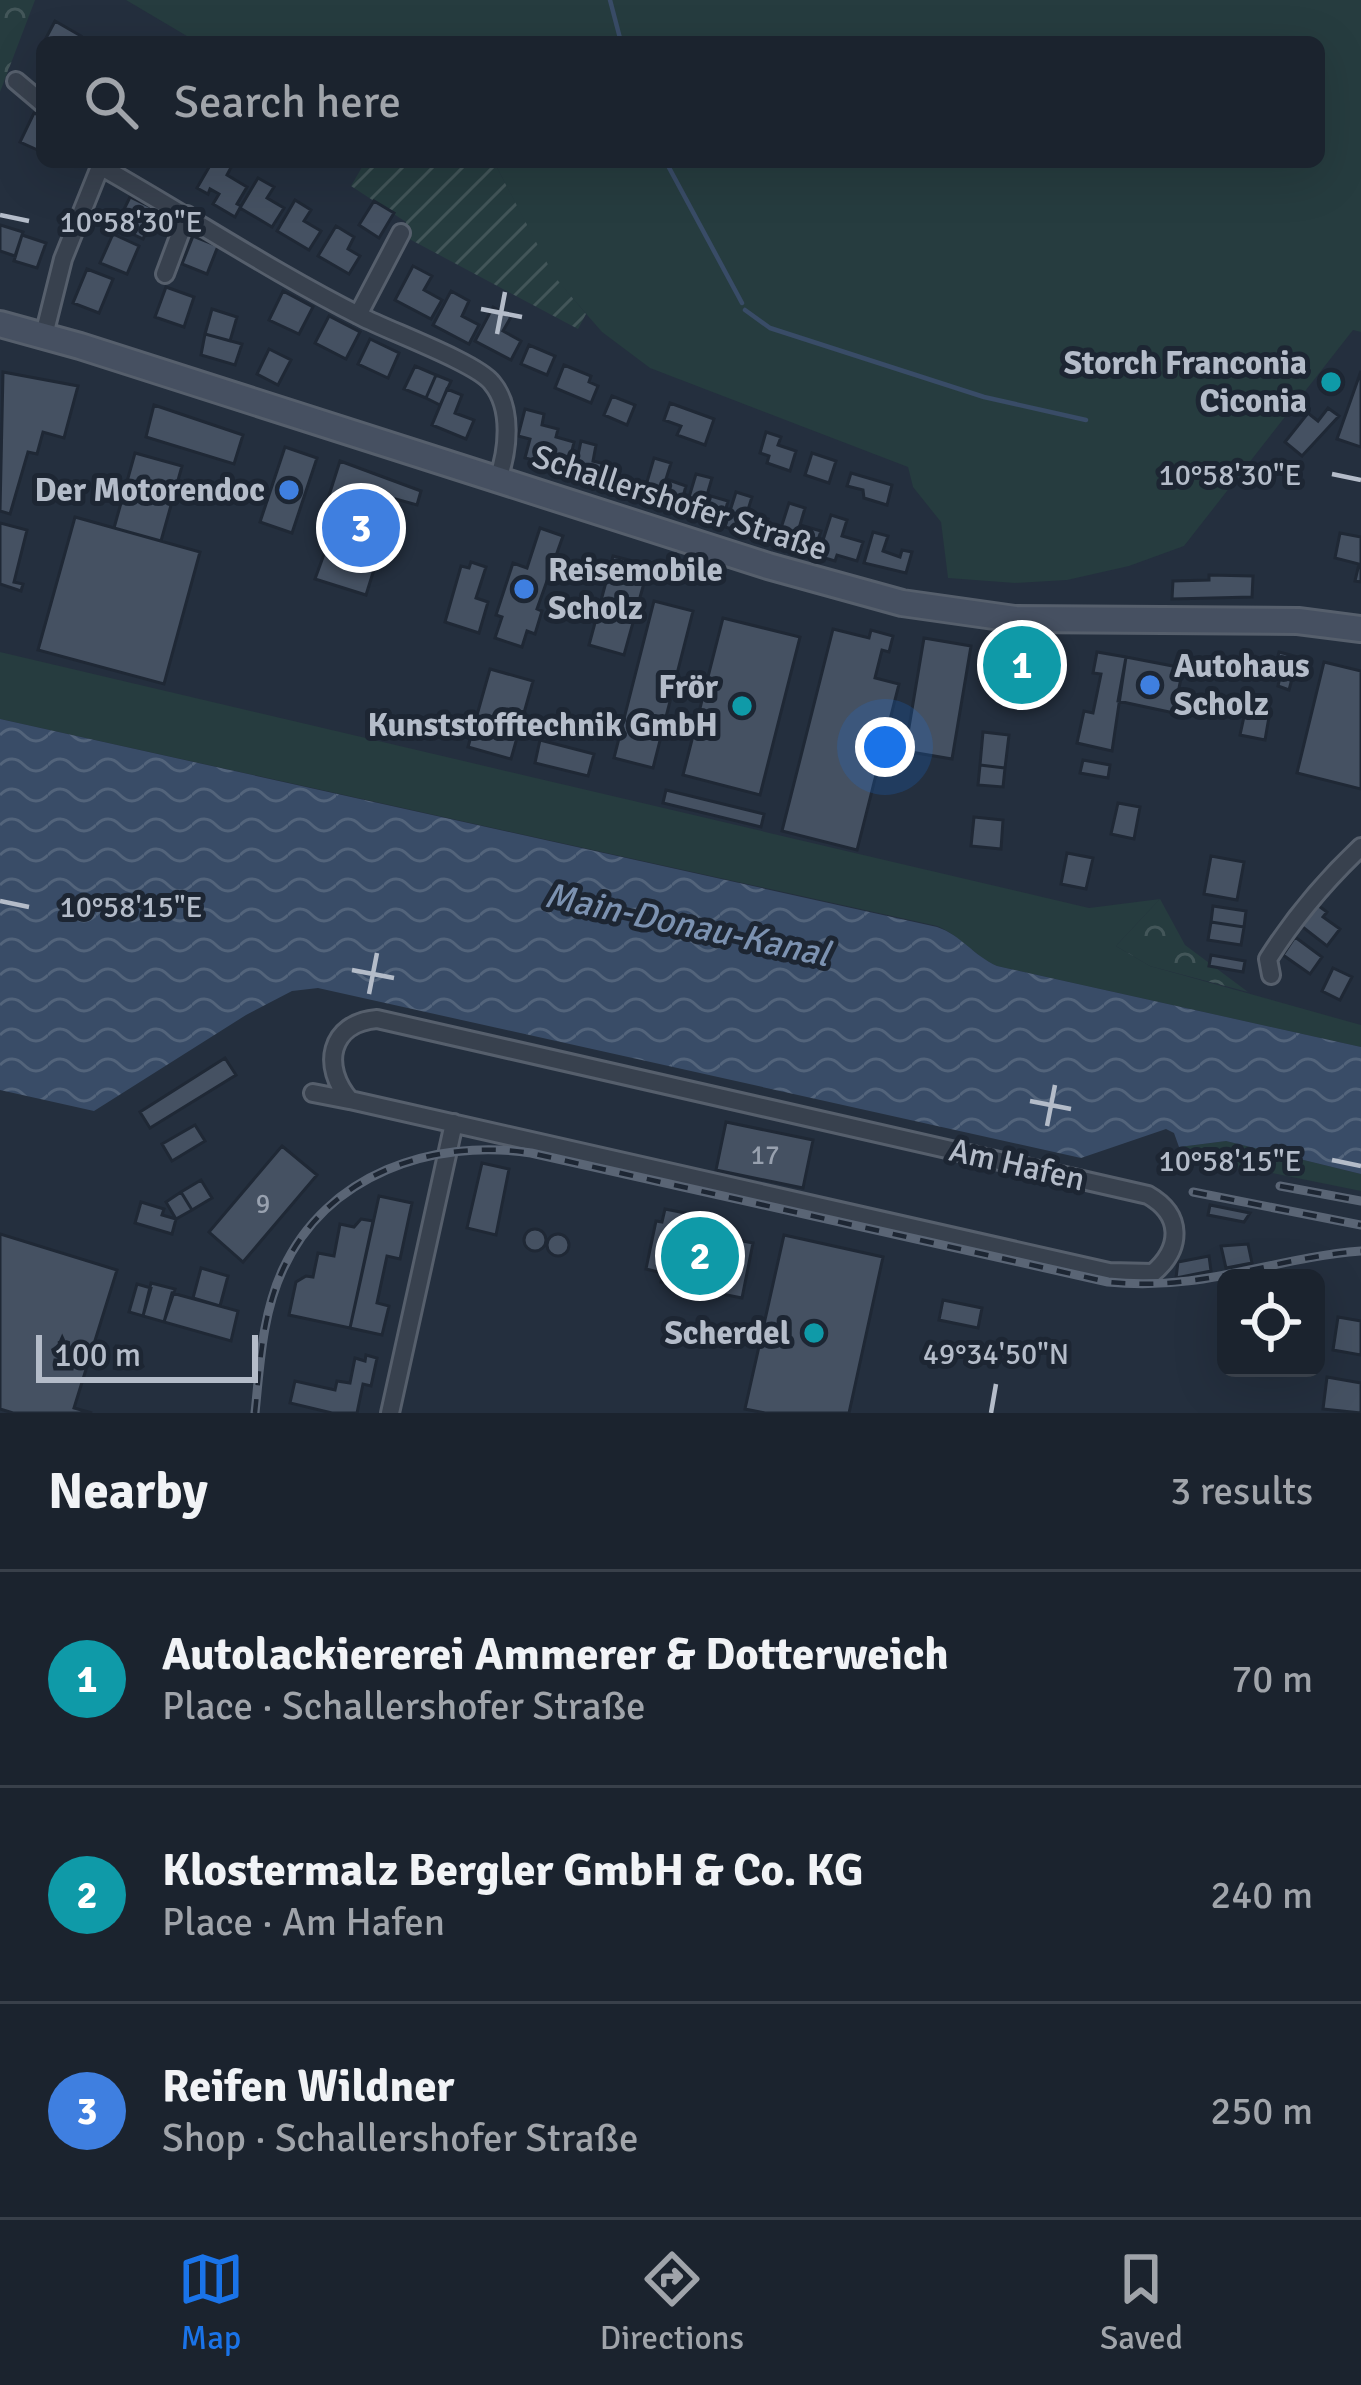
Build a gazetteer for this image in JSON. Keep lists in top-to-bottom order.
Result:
{
  "streets": {
    "street": ["Schallershofer Straße", "Am Hafen"]
  },
  "water": ["Main-Donau-Kanal"],
  "places": [
    "Storch Franconia Ciconia",
    "Der Motorendoc",
    "Reisemobile Scholz",
    "Autohaus Scholz",
    "Frör Kunststofftechnik GmbH",
    "Scherdel"
  ],
  "house_numbers": ["17", "9"],
  "scale_bar": "100 m",
  "page": {
    "search": "Search here",
    "pins": ["3", "1", "2"],
    "scale": "100 m",
    "heading": ["Nearby", "3 results"],
    "list": [
      {
        "mark": "1",
        "name": "Autolackiererei Ammerer & Dotterweich",
        "note": "Place · Schallershofer Straße",
        "value": "70 m"
      },
      {
        "mark": "2",
        "name": "Klostermalz Bergler GmbH & Co. KG",
        "note": "Place · Am Hafen",
        "value": "240 m"
      },
      {
        "mark": "3",
        "name": "Reifen Wildner",
        "note": "Shop · Schallershofer Straße",
        "value": "250 m"
      }
    ],
    "nav": ["Map", "Directions", "Saved"]
  },
  "coordinates": ["10°58'30\"E", "10°58'15\"E", "49°34'50\"N"]
}
